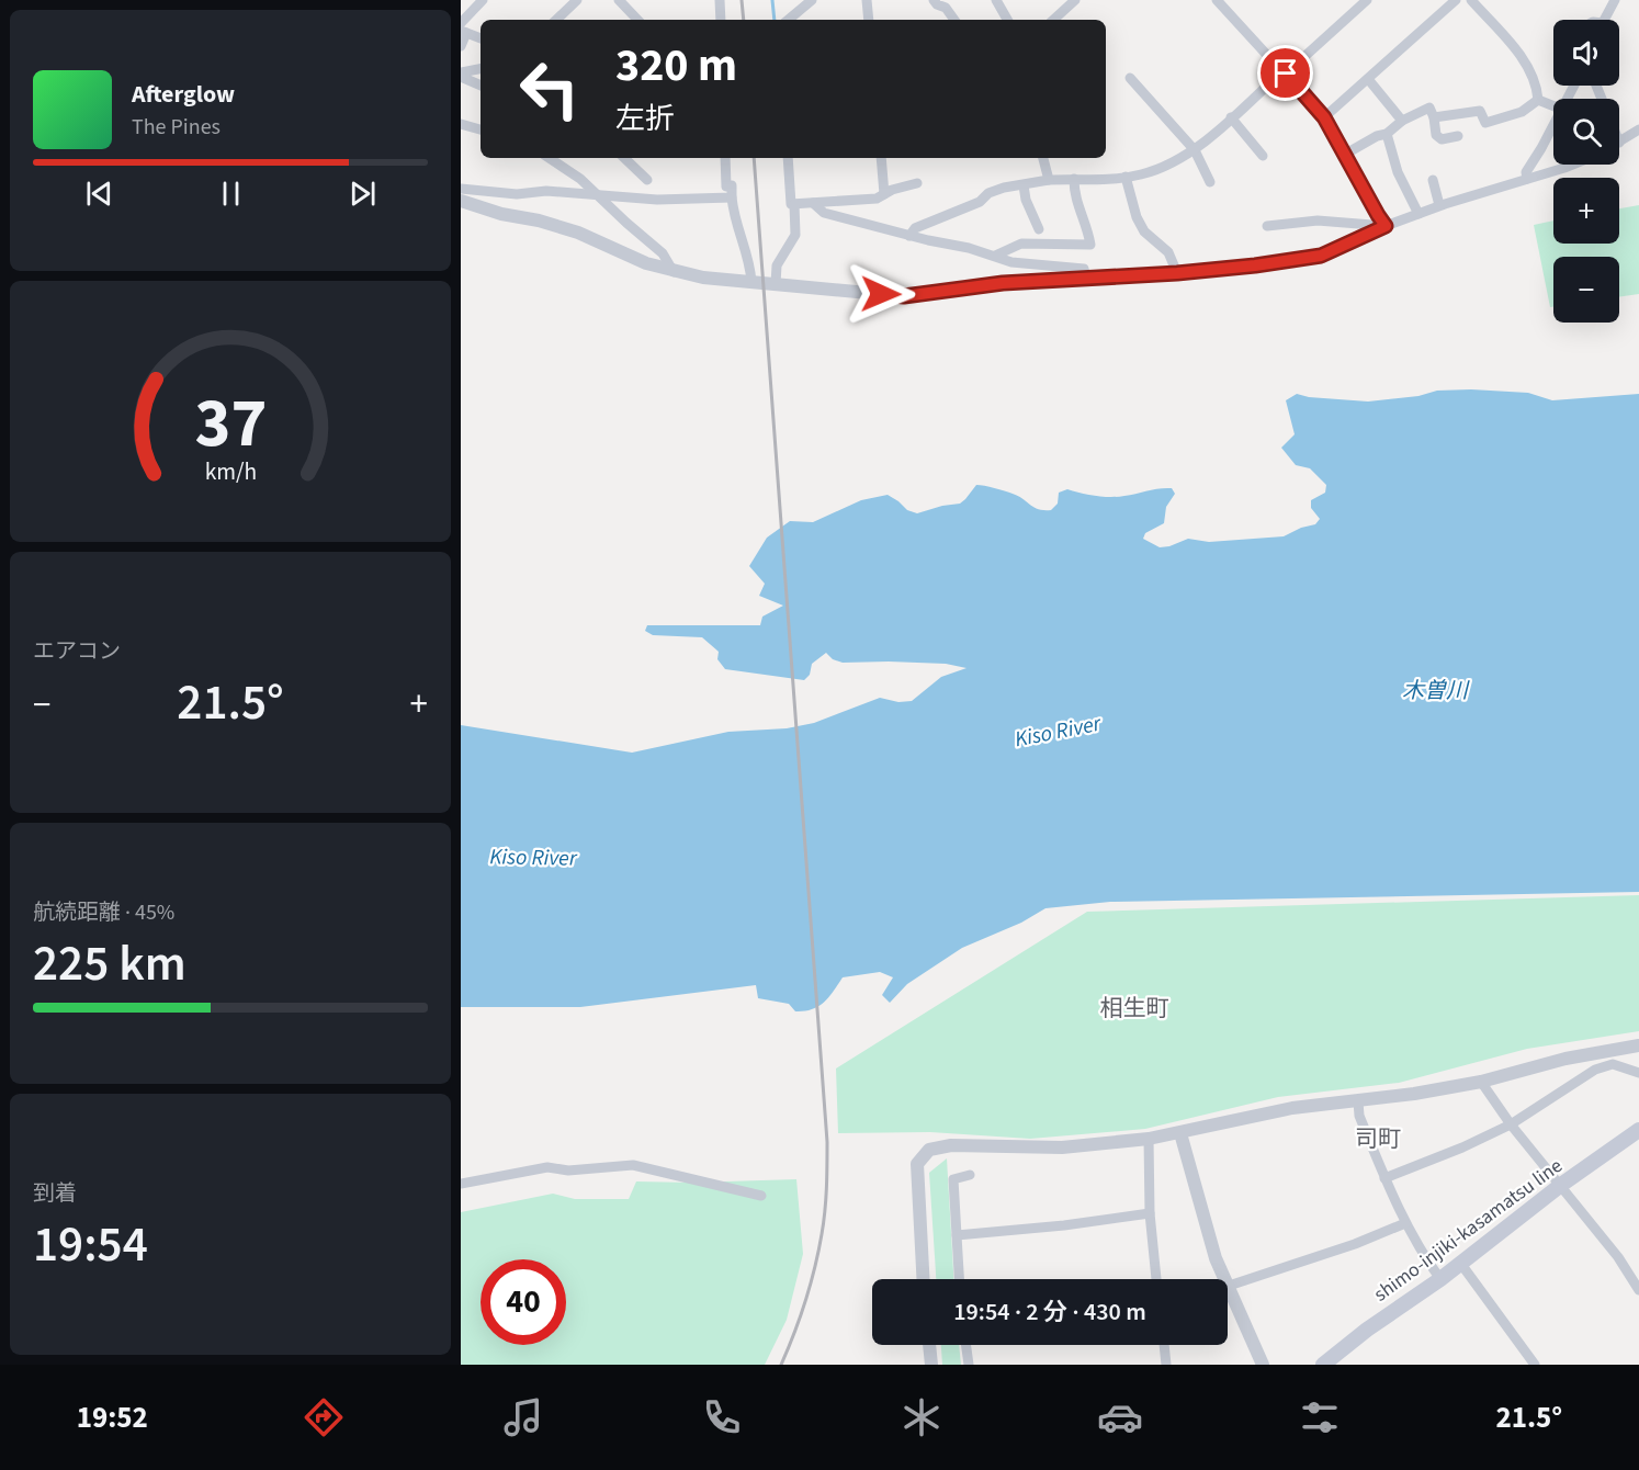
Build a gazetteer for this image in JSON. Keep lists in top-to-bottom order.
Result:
{
  "streets": {
    "main road": ["shimo-injiki-kasamatsu line"]
  },
  "districts": ["相生町", "司町"],
  "water": ["木曽川", "Kiso River"],
  "page": {
    "map_buttons": ["+", "−"],
    "turn": ["320 m", "左折"],
    "song": ["Afterglow", "The Pines"],
    "tile": [
      "エアコン",
      ["航続距離 · 45%", "225 km"],
      ["到着", "19:54"]
    ],
    "heat": ["−", "21.5°", "+"],
    "limit": "40",
    "trip": "19:54 · 2 分 · 430 m",
    "tabs": ["19:52", "21.5°"],
    "gauge": ["37", "km/h"]
  }
}
